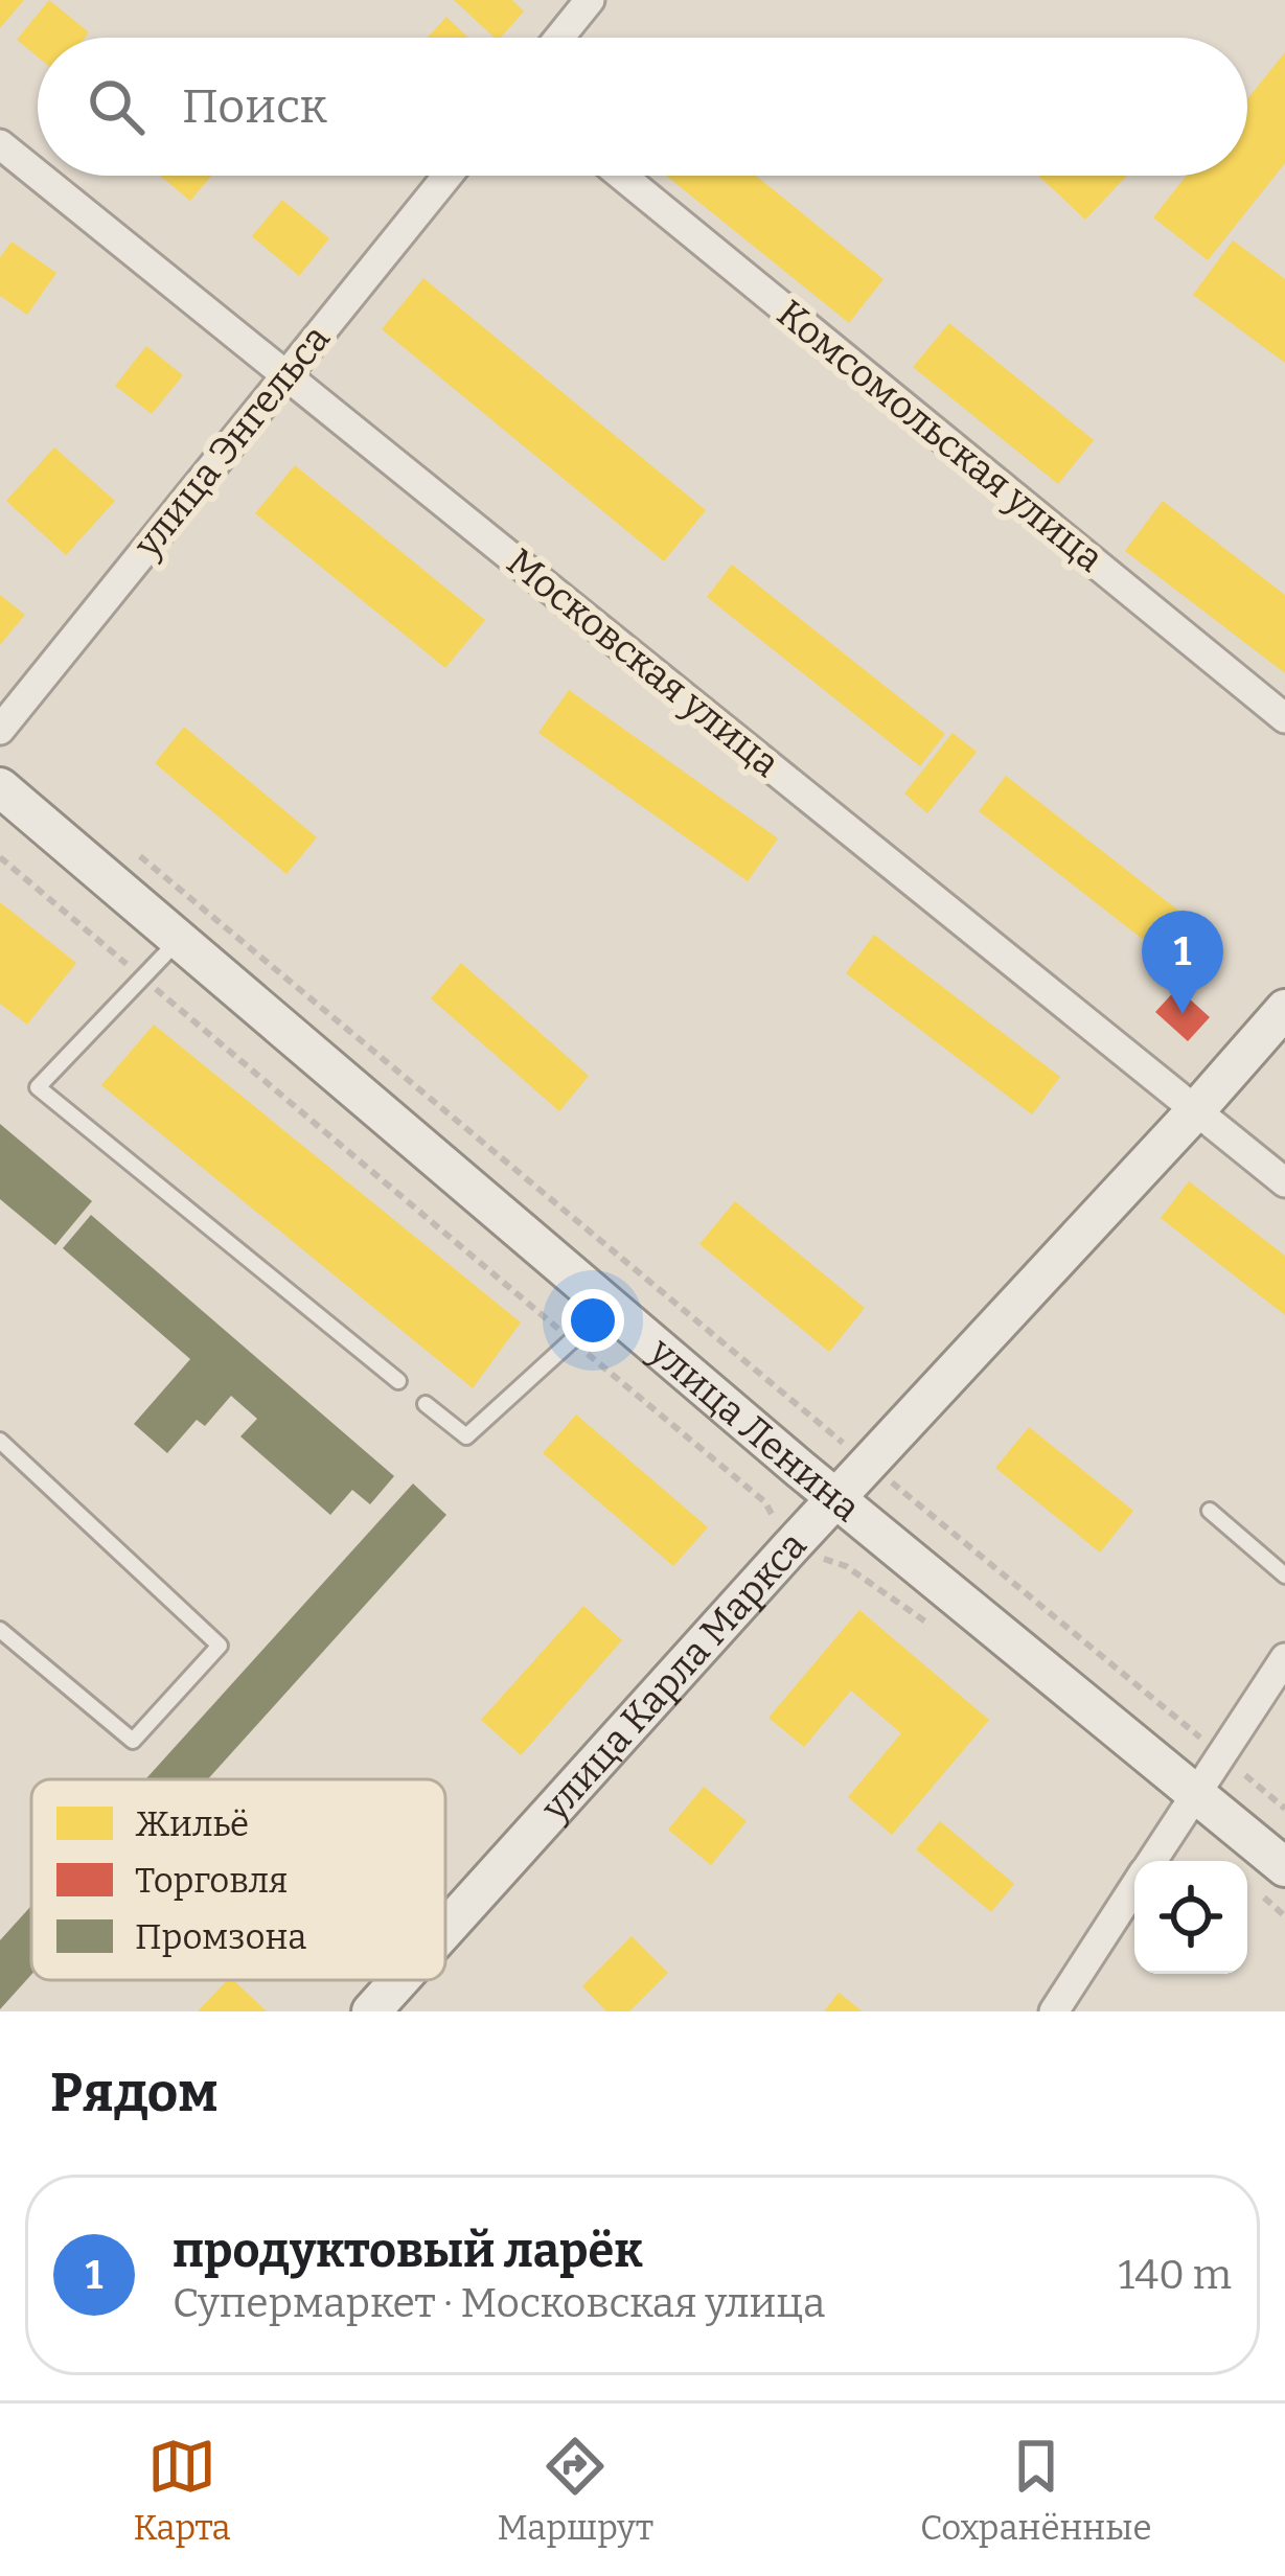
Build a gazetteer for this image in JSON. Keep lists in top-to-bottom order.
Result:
{
  "streets": {
    "main road": ["улица Ленина", "улица Карла Маркса"],
    "street": ["Комсомольская улица", "улица Энгельса", "Московская улица"]
  },
  "crossings": [
    ["улица Энгельса", "Московская улица"],
    ["Московская улица", "улица Карла Маркса"],
    ["улица Ленина", "улица Карла Маркса"]
  ],
  "legend": ["Жильё", "Торговля", "Промзона"],
  "page": {
    "search": "Поиск",
    "pins": "1",
    "heading": "Рядом",
    "list": [
      {
        "mark": "1",
        "name": "продуктовый ларёк",
        "note": "Супермаркет · Московская улица",
        "value": "140 m"
      }
    ],
    "nav": ["Карта", "Маршрут", "Сохранённые"]
  }
}
